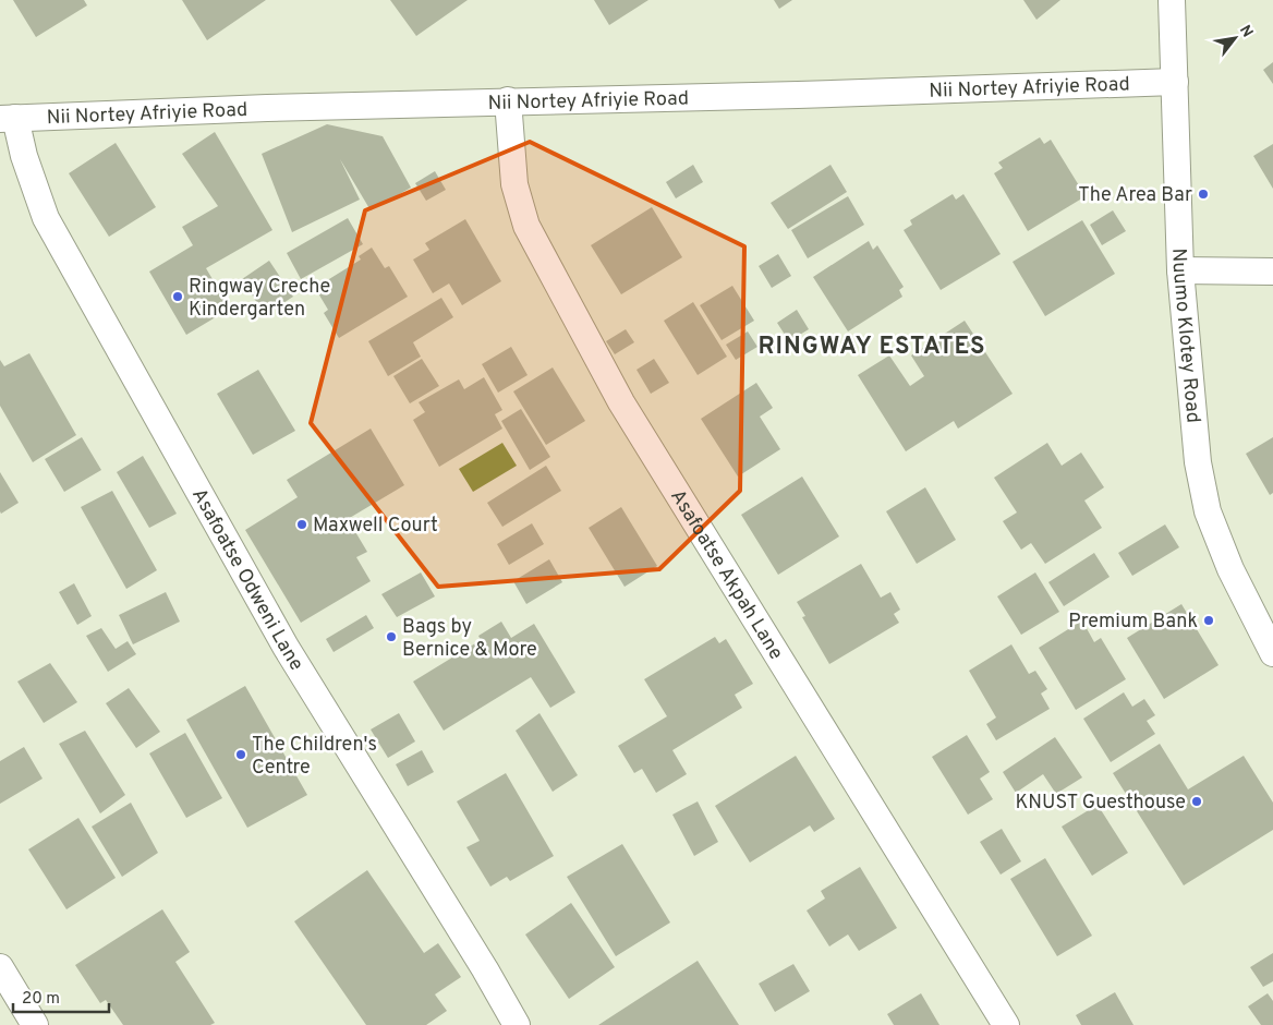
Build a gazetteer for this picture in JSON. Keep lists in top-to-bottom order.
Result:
{
  "streets": {
    "street": [
      "Nii Nortey Afriyie Road",
      "Nuumo Klotey Road",
      "Asafoatse Akpah Lane",
      "Asafoatse Odweni Lane"
    ]
  },
  "crossings": [
    ["Nii Nortey Afriyie Road", "Nuumo Klotey Road"],
    ["Nii Nortey Afriyie Road", "Asafoatse Akpah Lane"],
    ["Nii Nortey Afriyie Road", "Asafoatse Odweni Lane"]
  ],
  "districts": ["RINGWAY ESTATES"],
  "places": [
    "The Area Bar",
    "Ringway Creche Kindergarten",
    "Maxwell Court",
    "Premium Bank",
    "Bags by Bernice & More",
    "The Children's Centre",
    "KNUST Guesthouse"
  ],
  "scale_bar": "20 m",
  "north": "top right"
}
